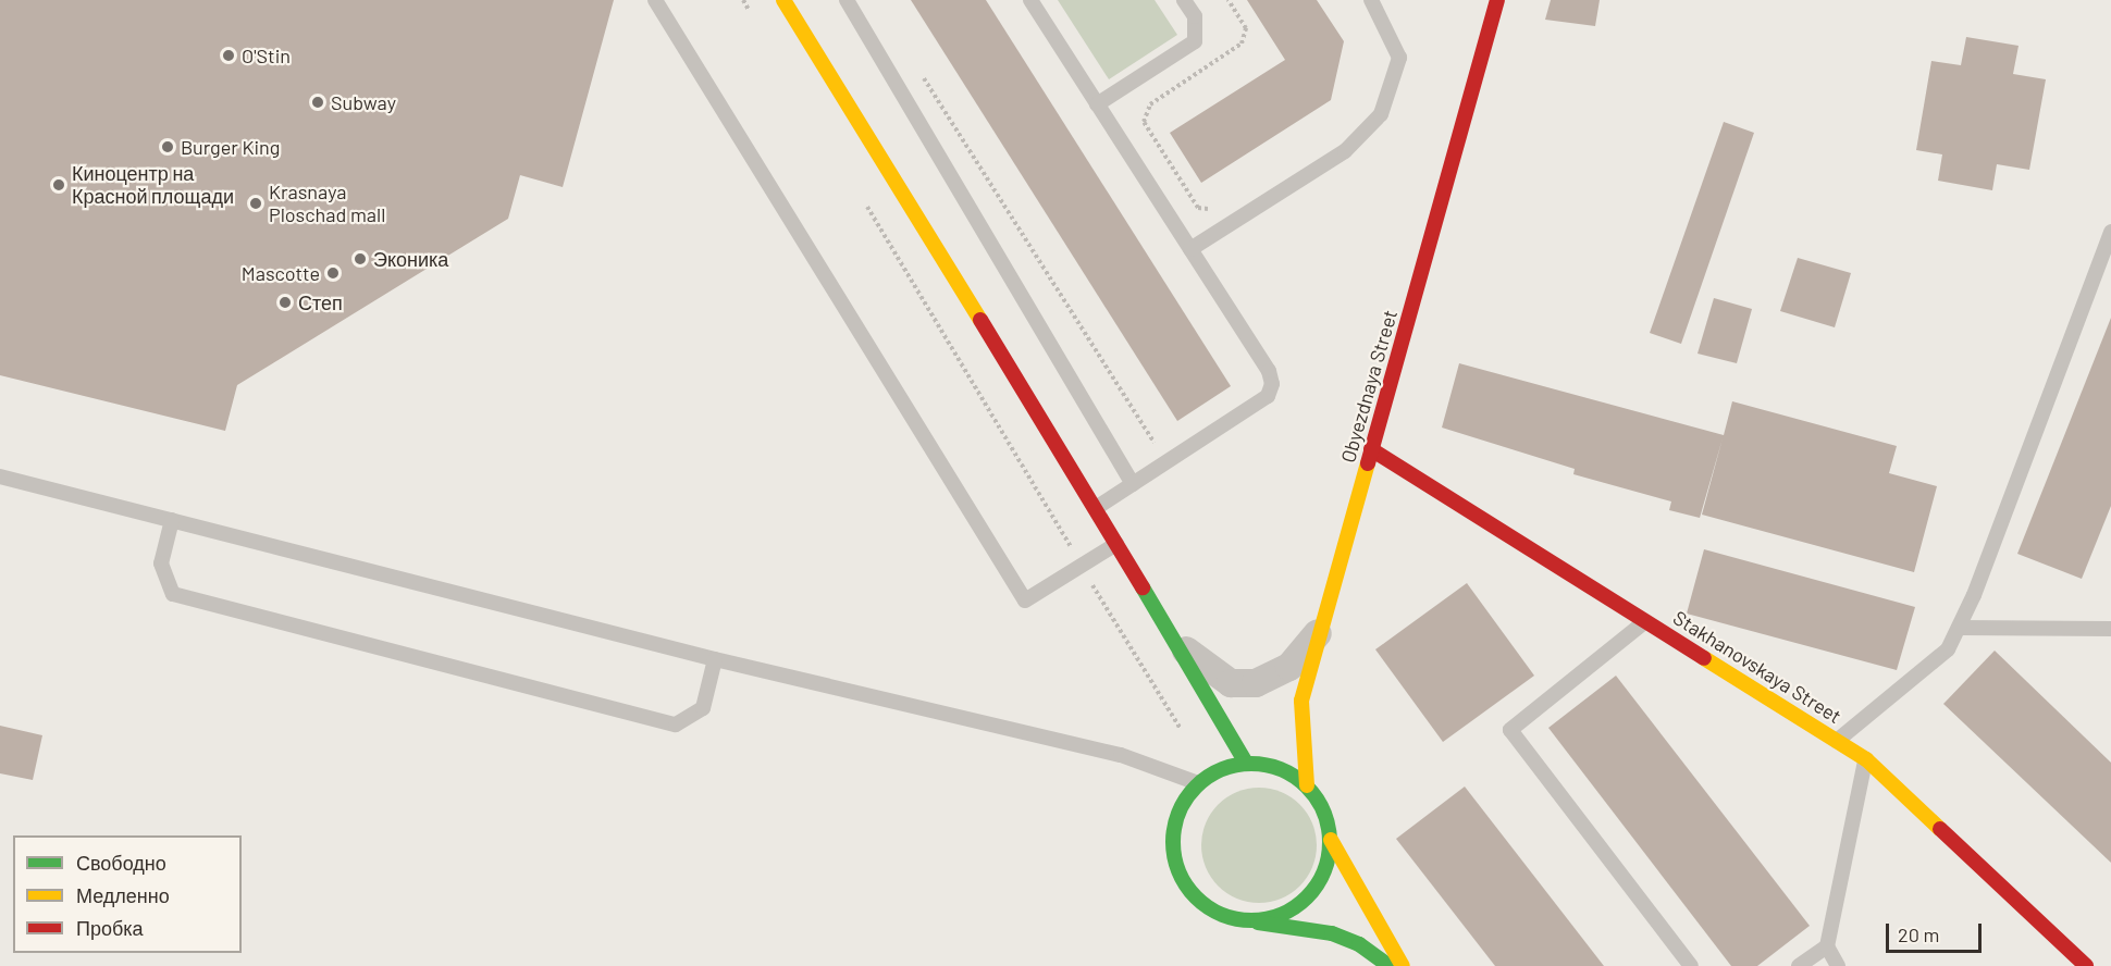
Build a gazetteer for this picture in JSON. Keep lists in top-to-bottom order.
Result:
{
  "streets": {
    "main road": ["Obyezdnaya Street", "Stakhanovskaya Street"]
  },
  "crossings": [
    ["Obyezdnaya Street", "Stakhanovskaya Street"]
  ],
  "places": [
    "O'Stin",
    "Subway",
    "Burger King",
    "Киноцентр на Красной площади",
    "Krasnaya Ploschad mall",
    "Эконика",
    "Mascotte",
    "Степ"
  ],
  "legend": ["Свободно", "Медленно", "Пробка"],
  "scale_bar": "20 m"
}
